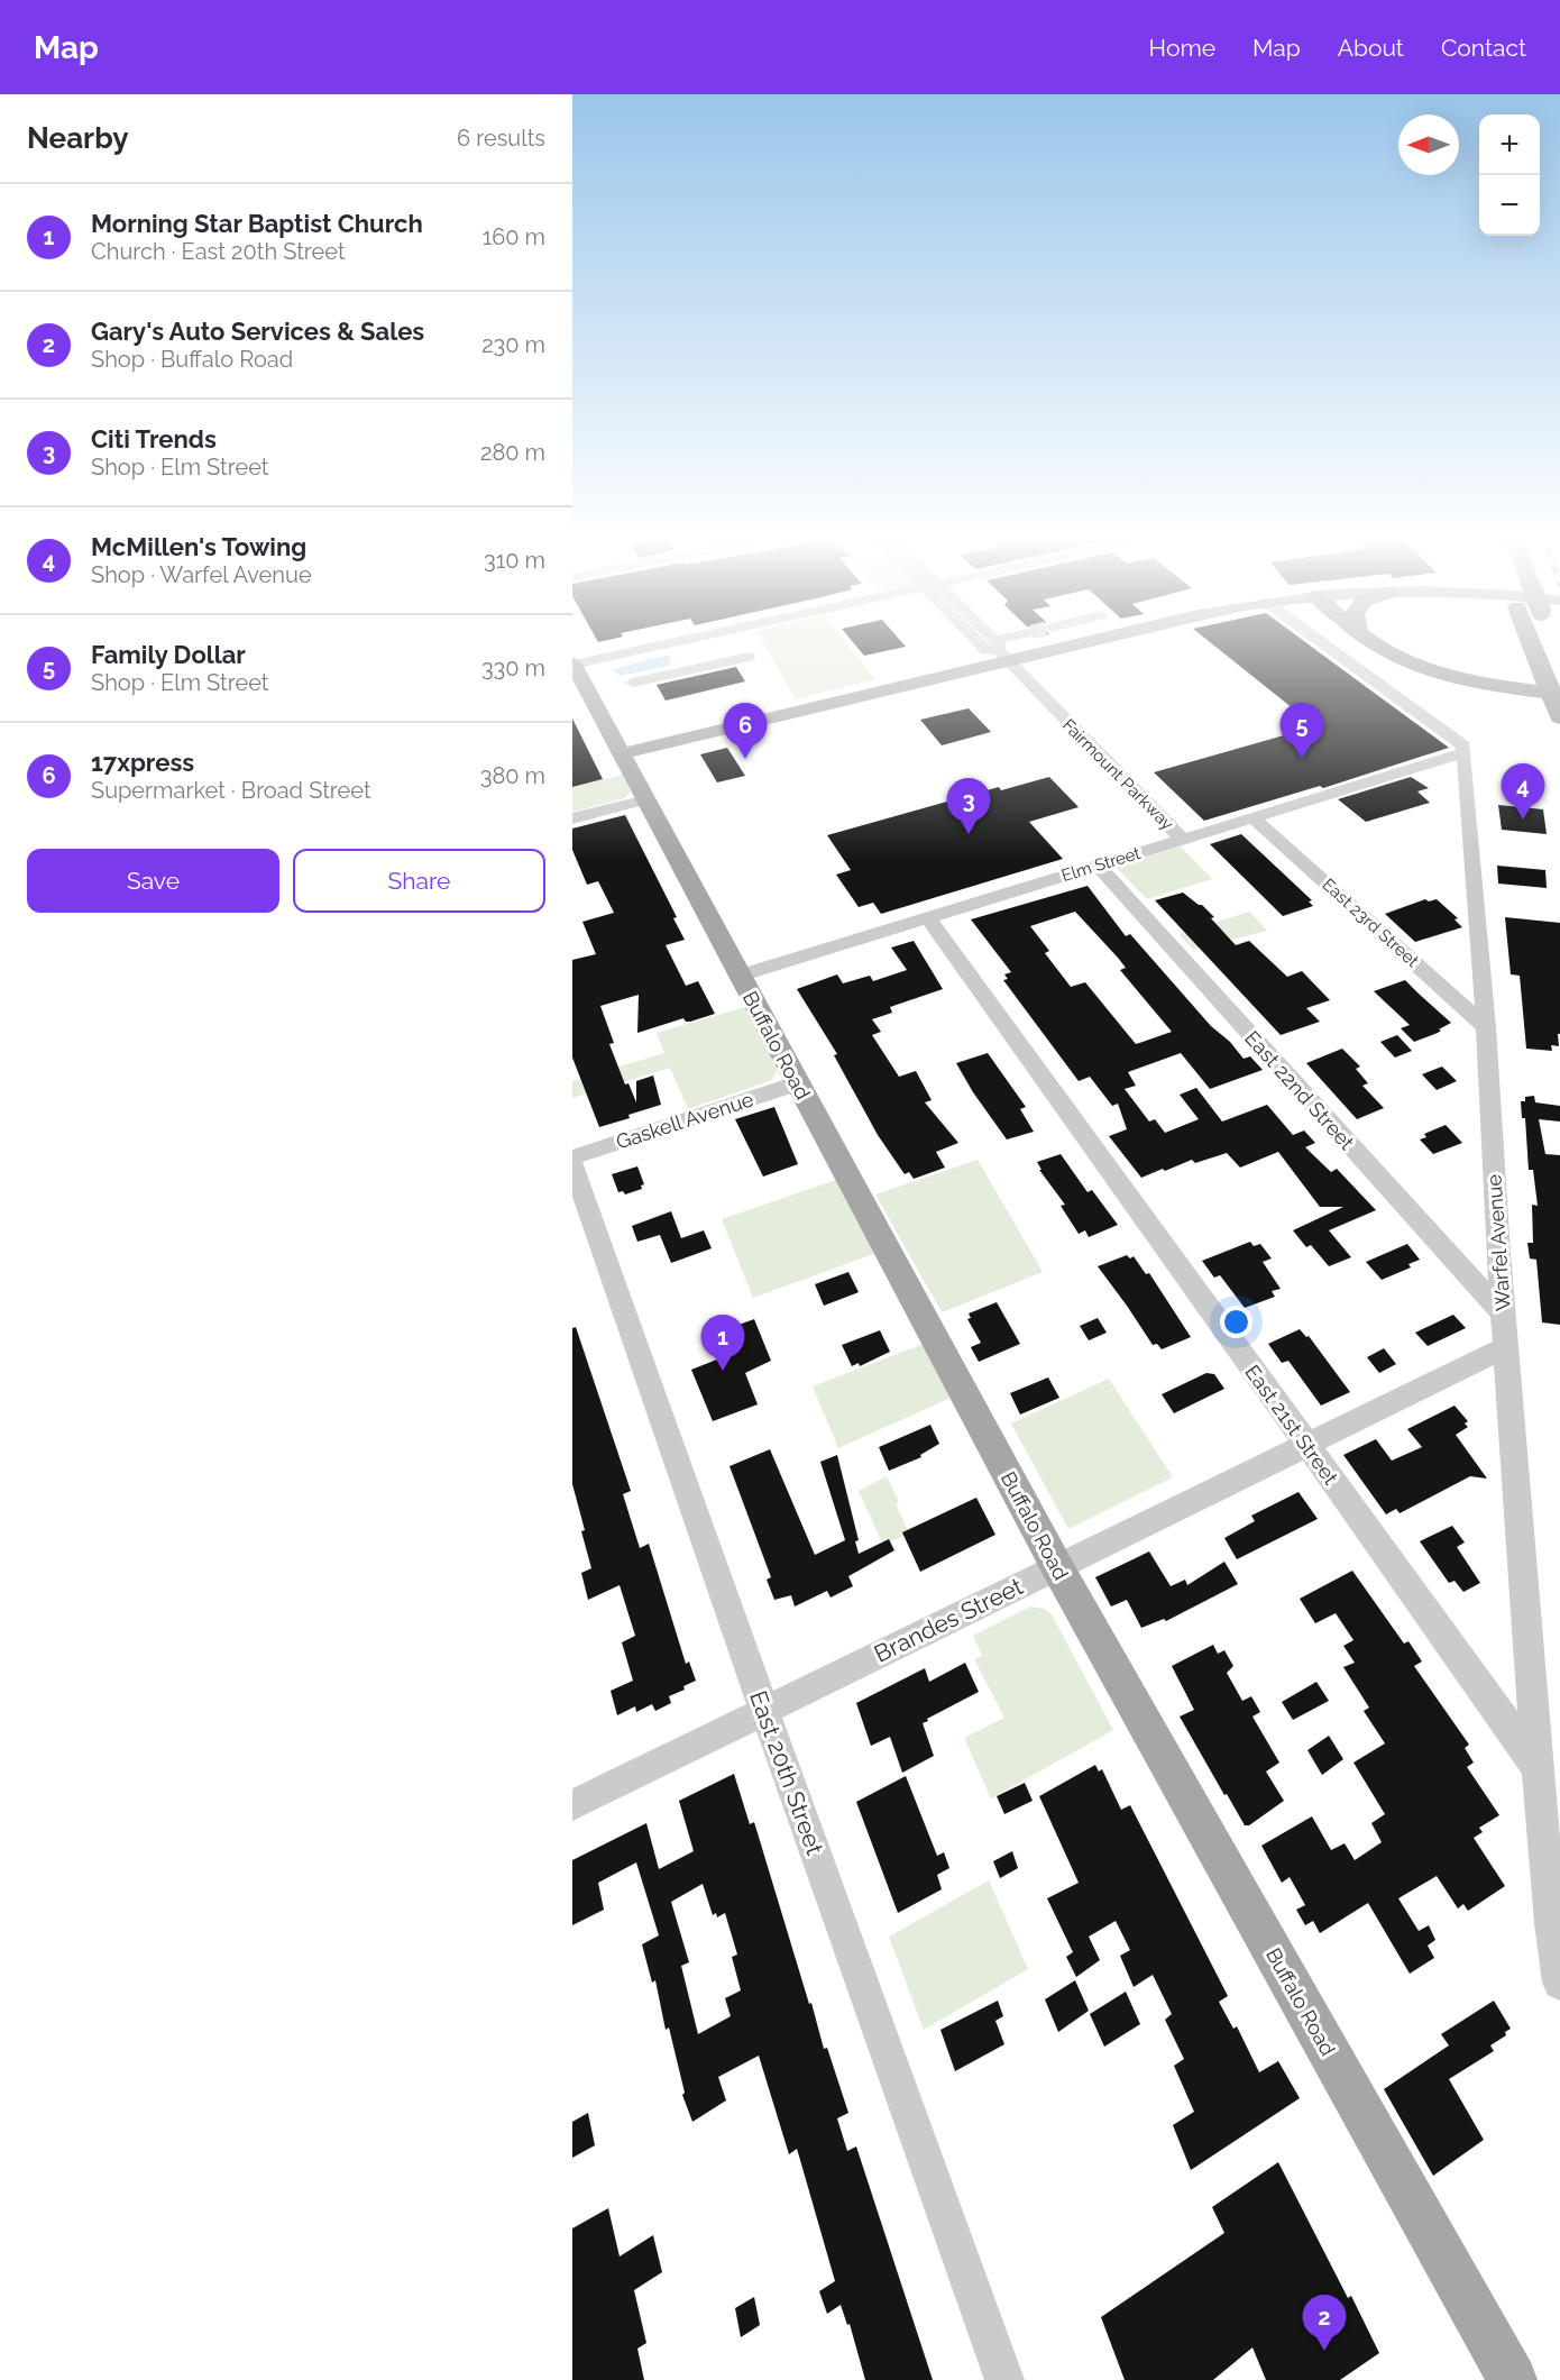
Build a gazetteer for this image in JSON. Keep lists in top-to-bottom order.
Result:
{
  "streets": {
    "main road": ["Buffalo Road"],
    "street": [
      "Fairmount Parkway",
      "Elm Street",
      "East 23rd Street",
      "East 22nd Street",
      "Gaskell Avenue",
      "Warfel Avenue",
      "East 21st Street",
      "Brandes Street",
      "East 20th Street"
    ]
  },
  "crossings": [
    ["Fairmount Parkway", "Elm Street"],
    ["Elm Street", "East 23rd Street"],
    ["Elm Street", "Buffalo Road"],
    ["Elm Street", "East 22nd Street"],
    ["Elm Street", "Warfel Avenue"],
    ["Elm Street", "East 21st Street"],
    ["East 23rd Street", "Warfel Avenue"],
    ["Buffalo Road", "Gaskell Avenue"],
    ["Buffalo Road", "Brandes Street"],
    ["East 22nd Street", "Warfel Avenue"],
    ["Warfel Avenue", "East 21st Street"],
    ["Warfel Avenue", "Brandes Street"],
    ["East 21st Street", "Brandes Street"],
    ["Brandes Street", "East 20th Street"]
  ],
  "north": "left",
  "page": {
    "header": "Map",
    "nav": [
      "Home",
      "Map",
      "About",
      "Contact"
    ],
    "heading": ["Nearby", "6 results"],
    "map_buttons": ["+", "−"],
    "list": [
      {
        "mark": "1",
        "name": "Morning Star Baptist Church",
        "note": "Church · East 20th Street",
        "value": "160 m"
      },
      {
        "mark": "2",
        "name": "Gary's Auto Services & Sales",
        "note": "Shop · Buffalo Road",
        "value": "230 m"
      },
      {
        "mark": "3",
        "name": "Citi Trends",
        "note": "Shop · Elm Street",
        "value": "280 m"
      },
      {
        "mark": "4",
        "name": "McMillen's Towing",
        "note": "Shop · Warfel Avenue",
        "value": "310 m"
      },
      {
        "mark": "5",
        "name": "Family Dollar",
        "note": "Shop · Elm Street",
        "value": "330 m"
      },
      {
        "mark": "6",
        "name": "17xpress",
        "note": "Supermarket · Broad Street",
        "value": "380 m"
      }
    ],
    "pins": [
      "5",
      "6",
      "4",
      "3",
      "1",
      "2"
    ],
    "buttons": ["Save", "Share"]
  }
}
